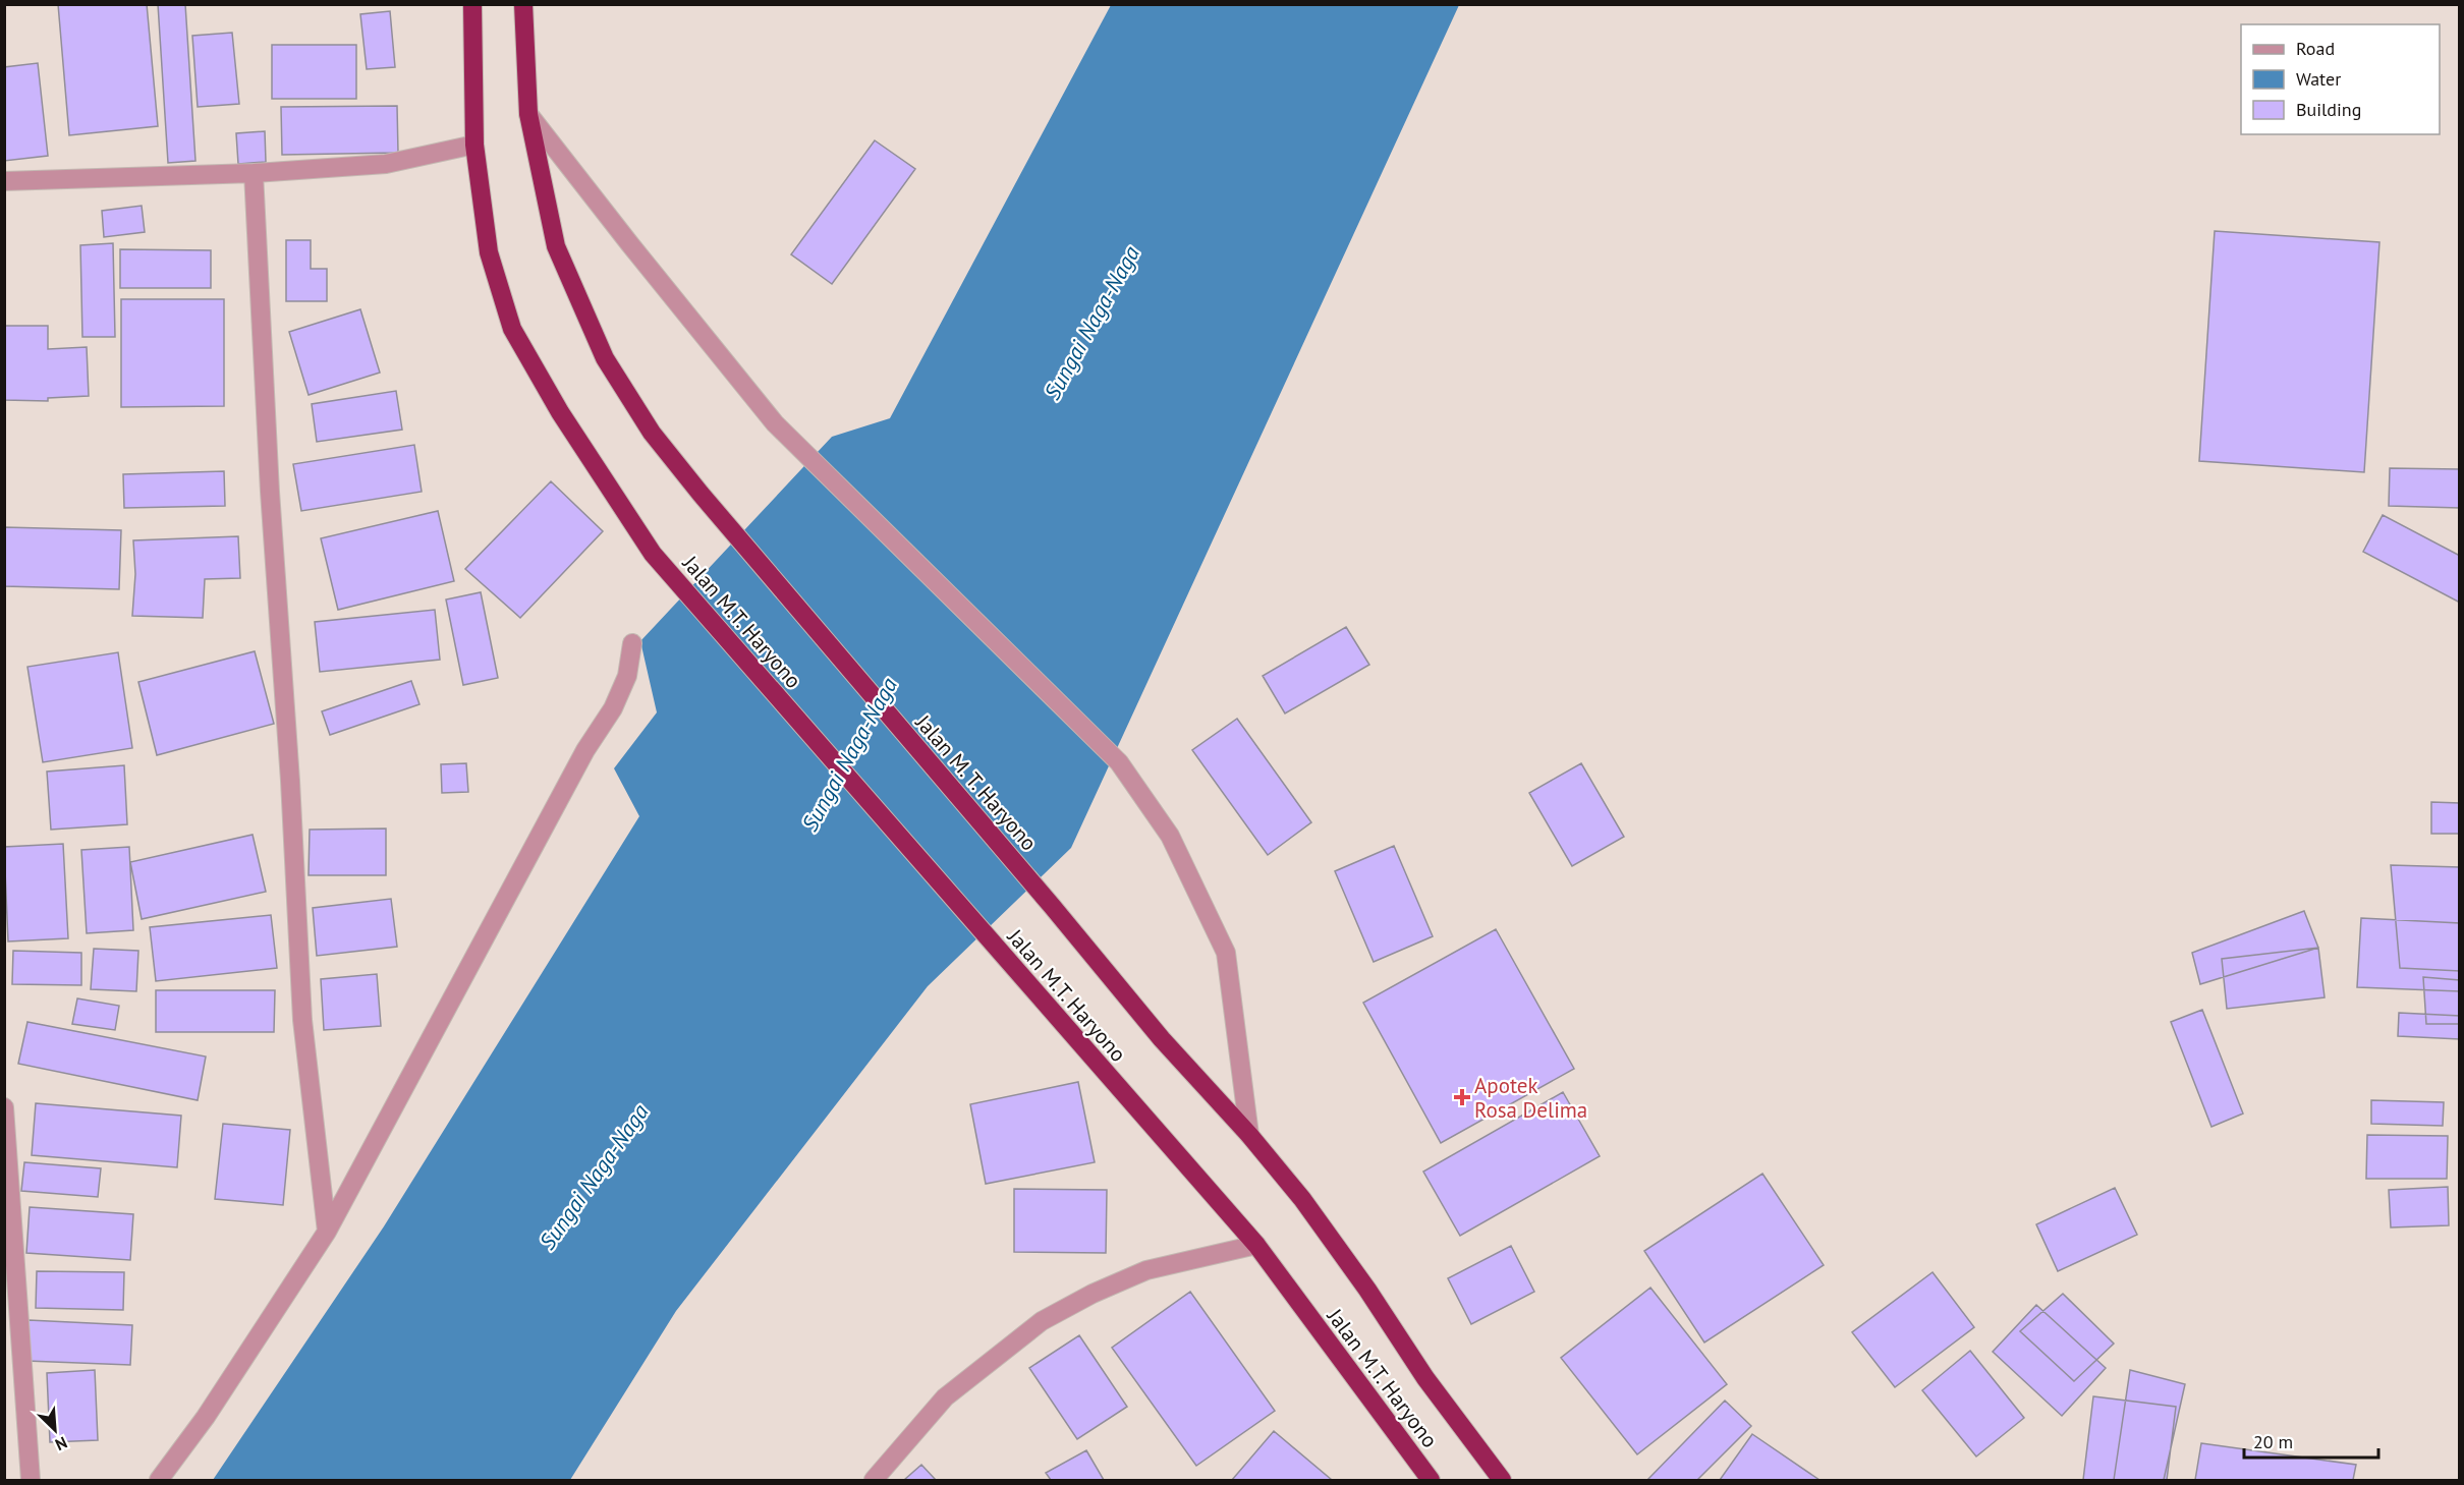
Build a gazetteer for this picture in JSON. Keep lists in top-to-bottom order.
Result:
{
  "streets": {
    "highway": ["Jalan M.T. Haryono", "Jalan M. T. Haryono"]
  },
  "crossings": [
    ["Jalan M.T. Haryono", "Jalan M. T. Haryono"]
  ],
  "water": ["Sungai Naga-Naga"],
  "places": {
    "health": ["Apotek Rosa Delima"]
  },
  "legend": ["Road", "Water", "Building"],
  "scale_bar": "20 m",
  "north": "bottom right"
}
